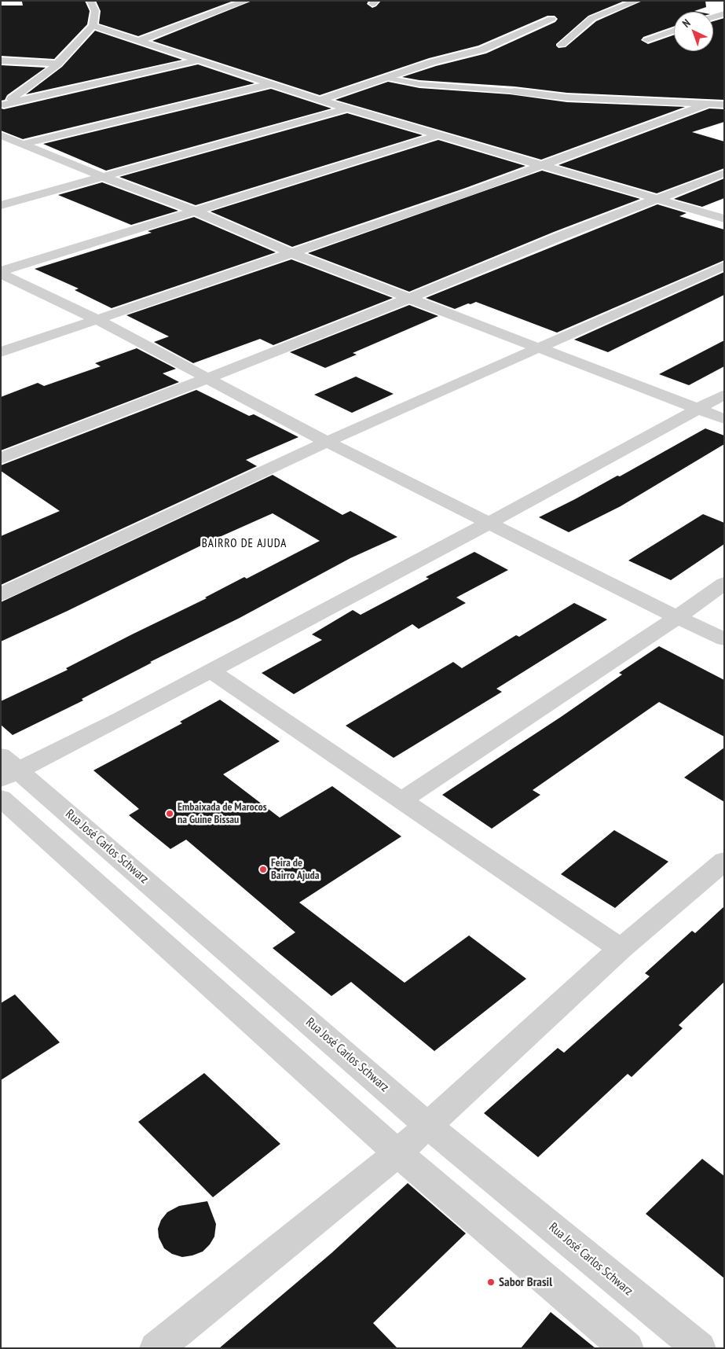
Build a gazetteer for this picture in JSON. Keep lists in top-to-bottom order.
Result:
{
  "streets": {
    "street": ["Rua José Carlos Schwarz"]
  },
  "districts": ["BAIRRO DE AJUDA"],
  "places": ["Embaixada de Marocos na Guine Bissau", "Feira de Bairro Ajuda", "Sabor Brasil"],
  "north": "top left"
}
